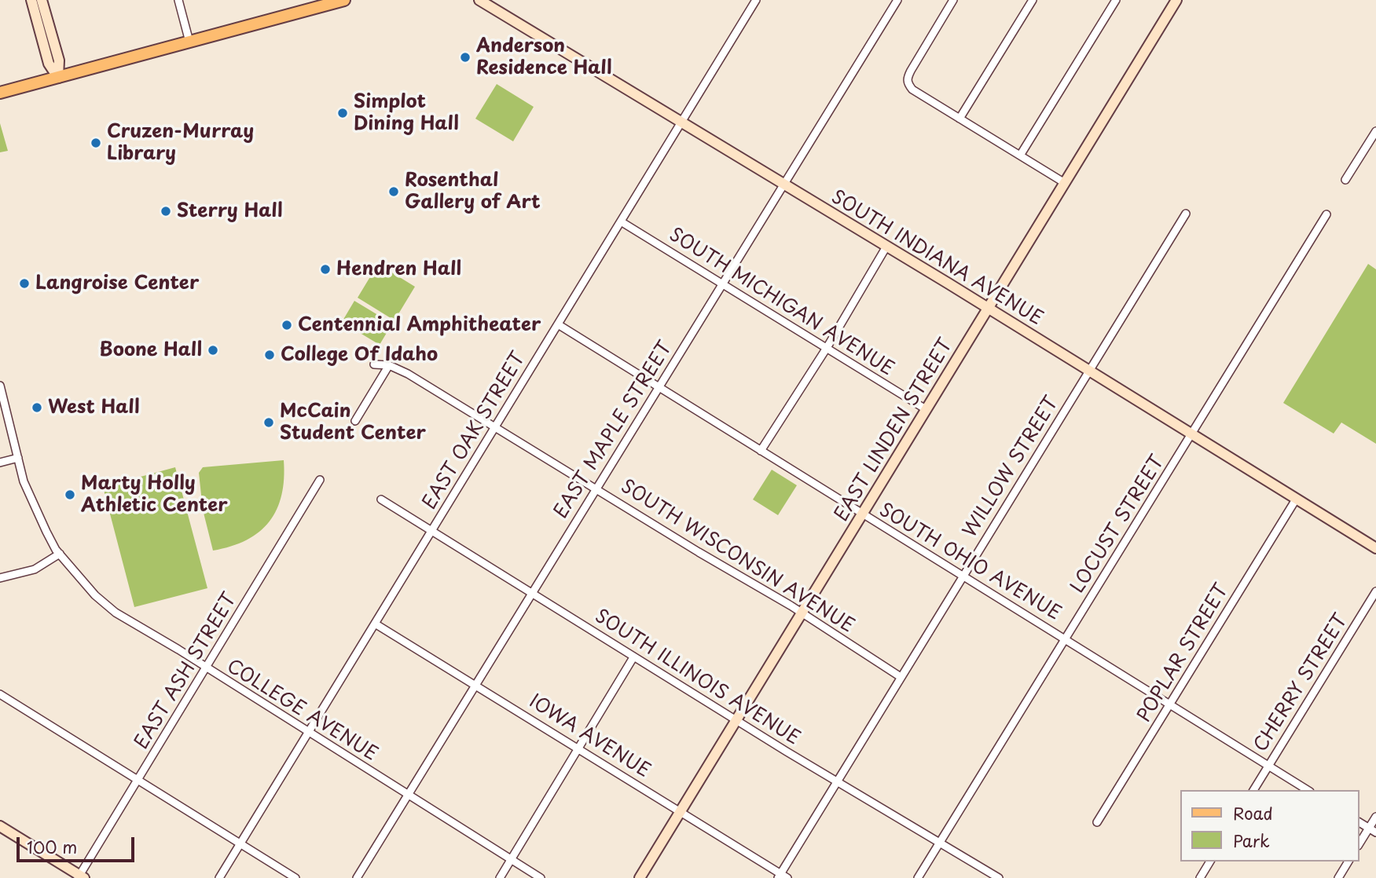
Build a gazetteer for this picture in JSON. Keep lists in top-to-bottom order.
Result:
{
  "streets": {
    "main road": ["SOUTH INDIANA AVENUE", "EAST LINDEN STREET"],
    "street": [
      "SOUTH MICHIGAN AVENUE",
      "EAST MAPLE STREET",
      "EAST OAK STREET",
      "WILLOW STREET",
      "LOCUST STREET",
      "SOUTH WISCONSIN AVENUE",
      "SOUTH OHIO AVENUE",
      "POPLAR STREET",
      "EAST ASH STREET",
      "SOUTH ILLINOIS AVENUE",
      "CHERRY STREET",
      "COLLEGE AVENUE",
      "IOWA AVENUE"
    ]
  },
  "crossings": [
    ["SOUTH INDIANA AVENUE", "EAST MAPLE STREET"],
    ["SOUTH INDIANA AVENUE", "EAST LINDEN STREET"],
    ["SOUTH INDIANA AVENUE", "EAST OAK STREET"],
    ["SOUTH INDIANA AVENUE", "WILLOW STREET"],
    ["SOUTH INDIANA AVENUE", "LOCUST STREET"],
    ["SOUTH INDIANA AVENUE", "POPLAR STREET"],
    ["SOUTH MICHIGAN AVENUE", "EAST MAPLE STREET"],
    ["SOUTH MICHIGAN AVENUE", "EAST LINDEN STREET"],
    ["SOUTH MICHIGAN AVENUE", "EAST OAK STREET"],
    ["EAST MAPLE STREET", "SOUTH WISCONSIN AVENUE"],
    ["EAST MAPLE STREET", "SOUTH OHIO AVENUE"],
    ["EAST MAPLE STREET", "SOUTH ILLINOIS AVENUE"],
    ["EAST MAPLE STREET", "COLLEGE AVENUE"],
    ["EAST MAPLE STREET", "IOWA AVENUE"],
    ["EAST LINDEN STREET", "SOUTH WISCONSIN AVENUE"],
    ["EAST LINDEN STREET", "SOUTH OHIO AVENUE"],
    ["EAST LINDEN STREET", "SOUTH ILLINOIS AVENUE"],
    ["EAST LINDEN STREET", "IOWA AVENUE"],
    ["EAST OAK STREET", "SOUTH WISCONSIN AVENUE"],
    ["EAST OAK STREET", "SOUTH OHIO AVENUE"],
    ["EAST OAK STREET", "SOUTH ILLINOIS AVENUE"],
    ["EAST OAK STREET", "COLLEGE AVENUE"],
    ["EAST OAK STREET", "IOWA AVENUE"],
    ["WILLOW STREET", "SOUTH WISCONSIN AVENUE"],
    ["WILLOW STREET", "SOUTH OHIO AVENUE"],
    ["WILLOW STREET", "SOUTH ILLINOIS AVENUE"],
    ["WILLOW STREET", "IOWA AVENUE"],
    ["LOCUST STREET", "SOUTH OHIO AVENUE"],
    ["LOCUST STREET", "SOUTH ILLINOIS AVENUE"],
    ["SOUTH OHIO AVENUE", "POPLAR STREET"],
    ["SOUTH OHIO AVENUE", "CHERRY STREET"],
    ["EAST ASH STREET", "COLLEGE AVENUE"]
  ],
  "places": [
    "Anderson Residence Hall",
    "Simplot Dining Hall",
    "Cruzen-Murray Library",
    "Rosenthal Gallery of Art",
    "Sterry Hall",
    "Hendren Hall",
    "Langroise Center",
    "Centennial Amphitheater",
    "Boone Hall",
    "College Of Idaho",
    "West Hall",
    "McCain Student Center",
    "Marty Holly Athletic Center"
  ],
  "legend": ["Road", "Park"],
  "scale_bar": "100 m"
}
